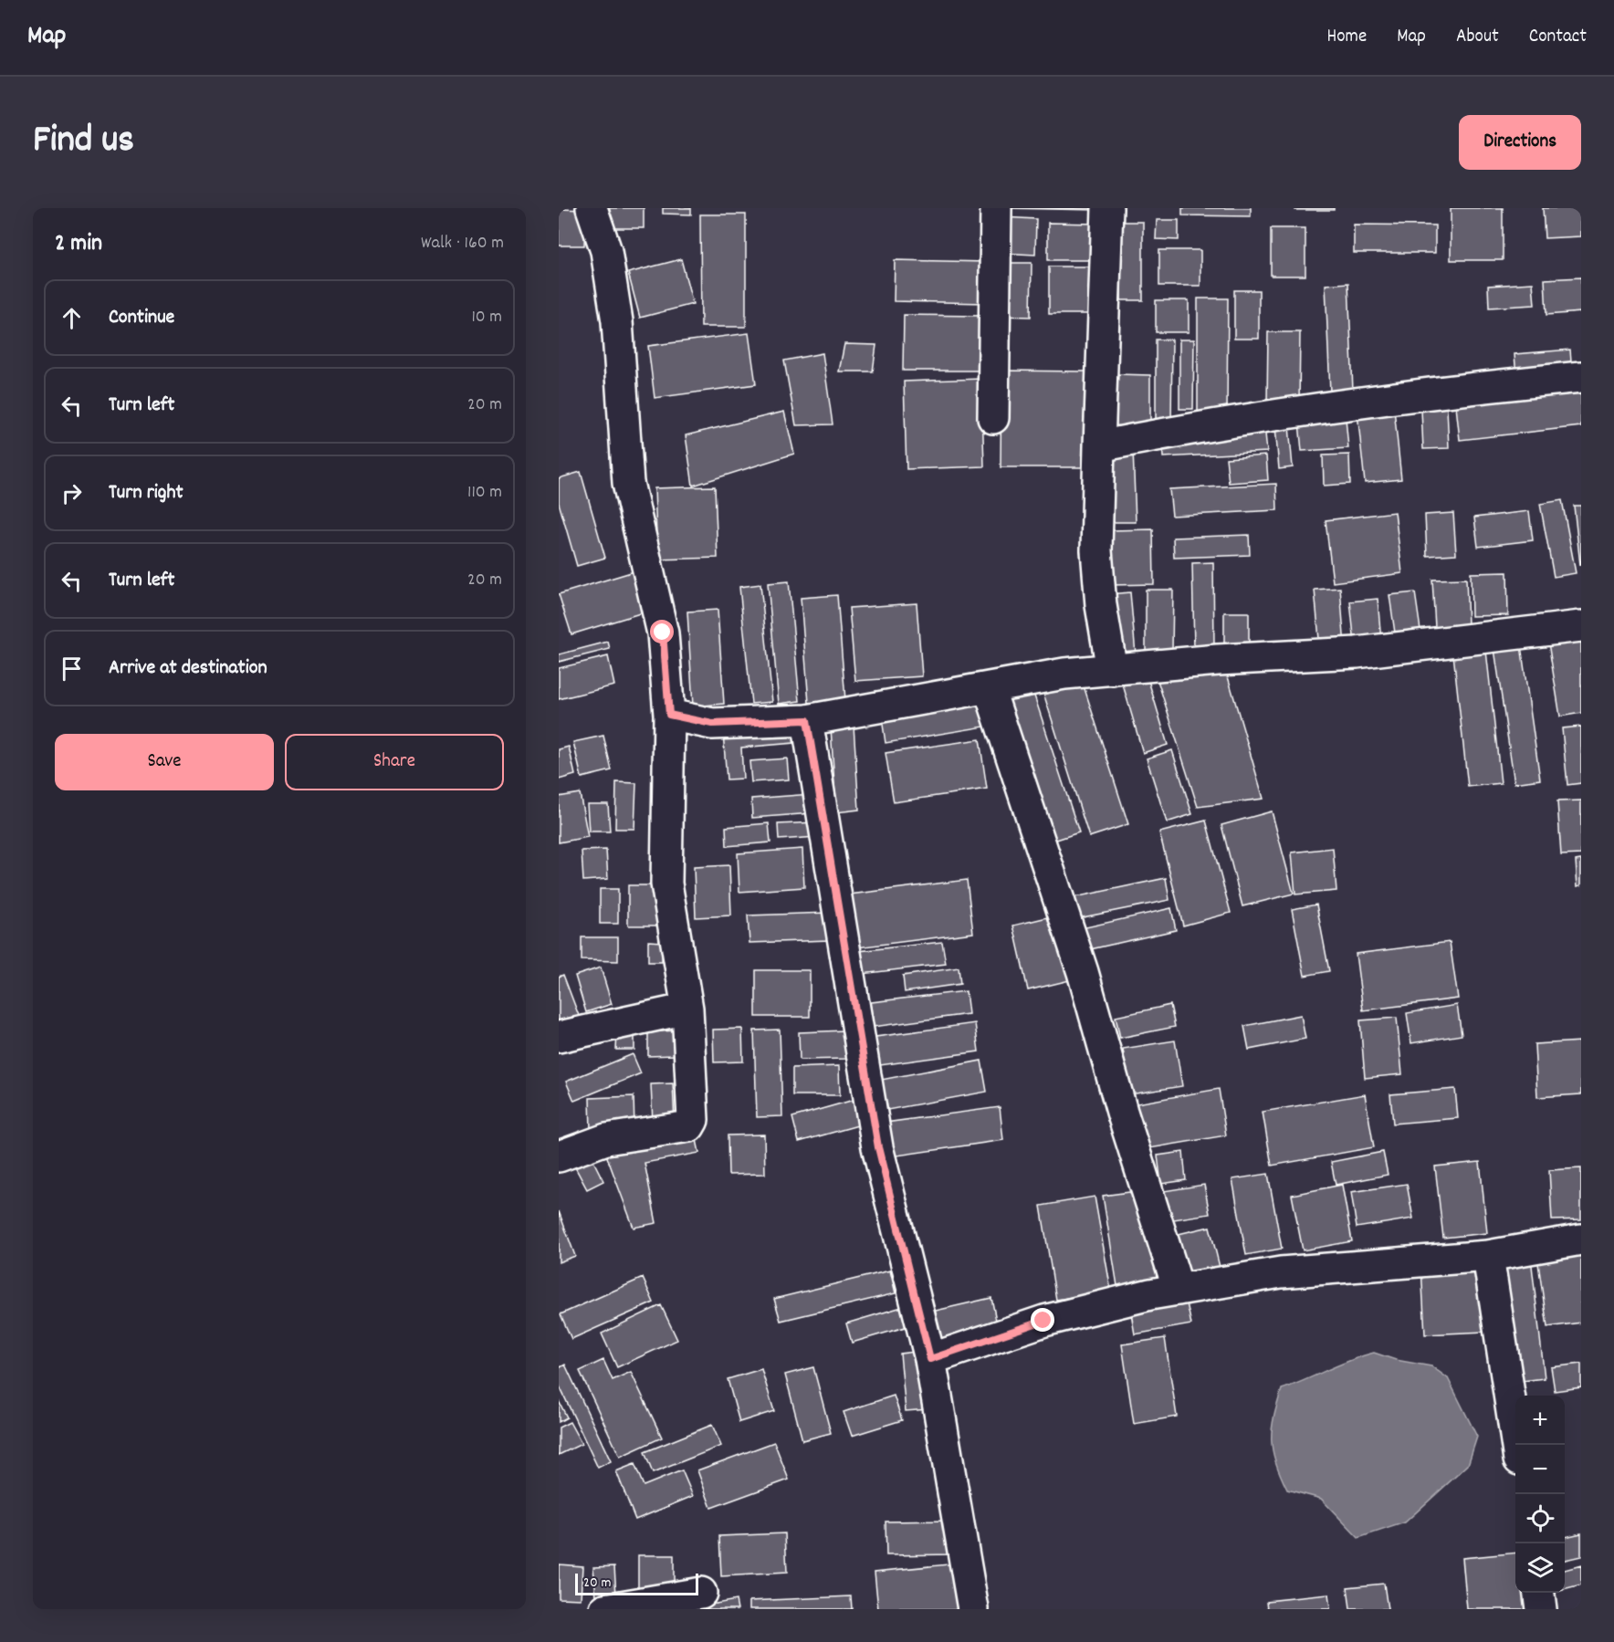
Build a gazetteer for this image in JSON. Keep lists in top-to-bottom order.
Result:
{
  "scale_bar": "20 m",
  "page": {
    "header": "Map",
    "nav": [
      "Home",
      "Map",
      "About",
      "Contact"
    ],
    "title": "Find us",
    "buttons": [
      "Directions",
      ["Save", "Share"]
    ],
    "heading": ["2 min", "Walk · 160 m"],
    "list": [
      ["Continue", "10 m"],
      ["Turn left", "20 m"],
      ["Turn right", "110 m"],
      ["Turn left", "20 m"],
      "Arrive at destination"
    ],
    "map_buttons": ["+", "−"],
    "scale": "20 m"
  }
}
